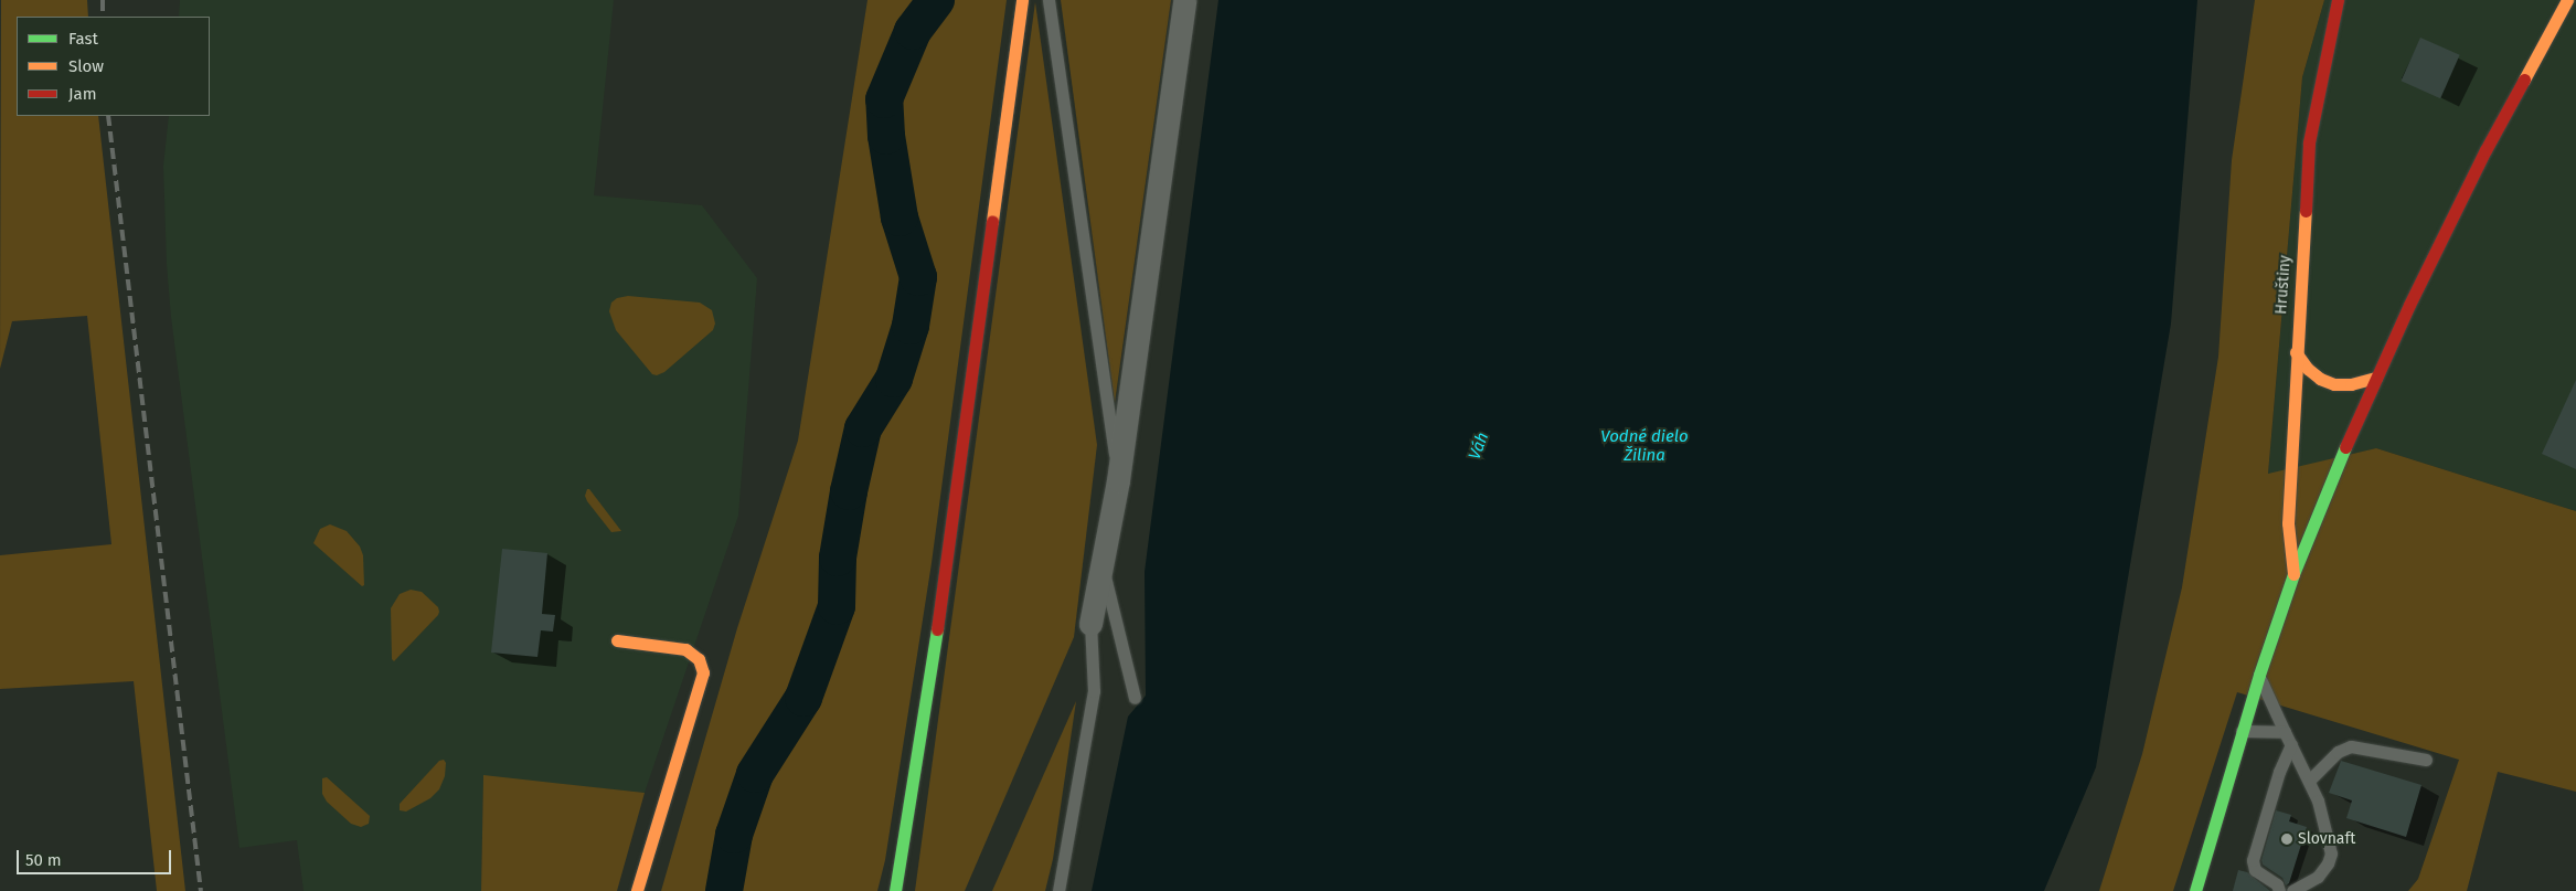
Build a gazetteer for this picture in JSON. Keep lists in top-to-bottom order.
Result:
{
  "streets": {
    "street": ["Hruštiny"]
  },
  "water": ["Vodné dielo Žilina", "Váh"],
  "places": ["Slovnaft"],
  "legend": ["Fast", "Slow", "Jam"],
  "scale_bar": "50 m"
}
